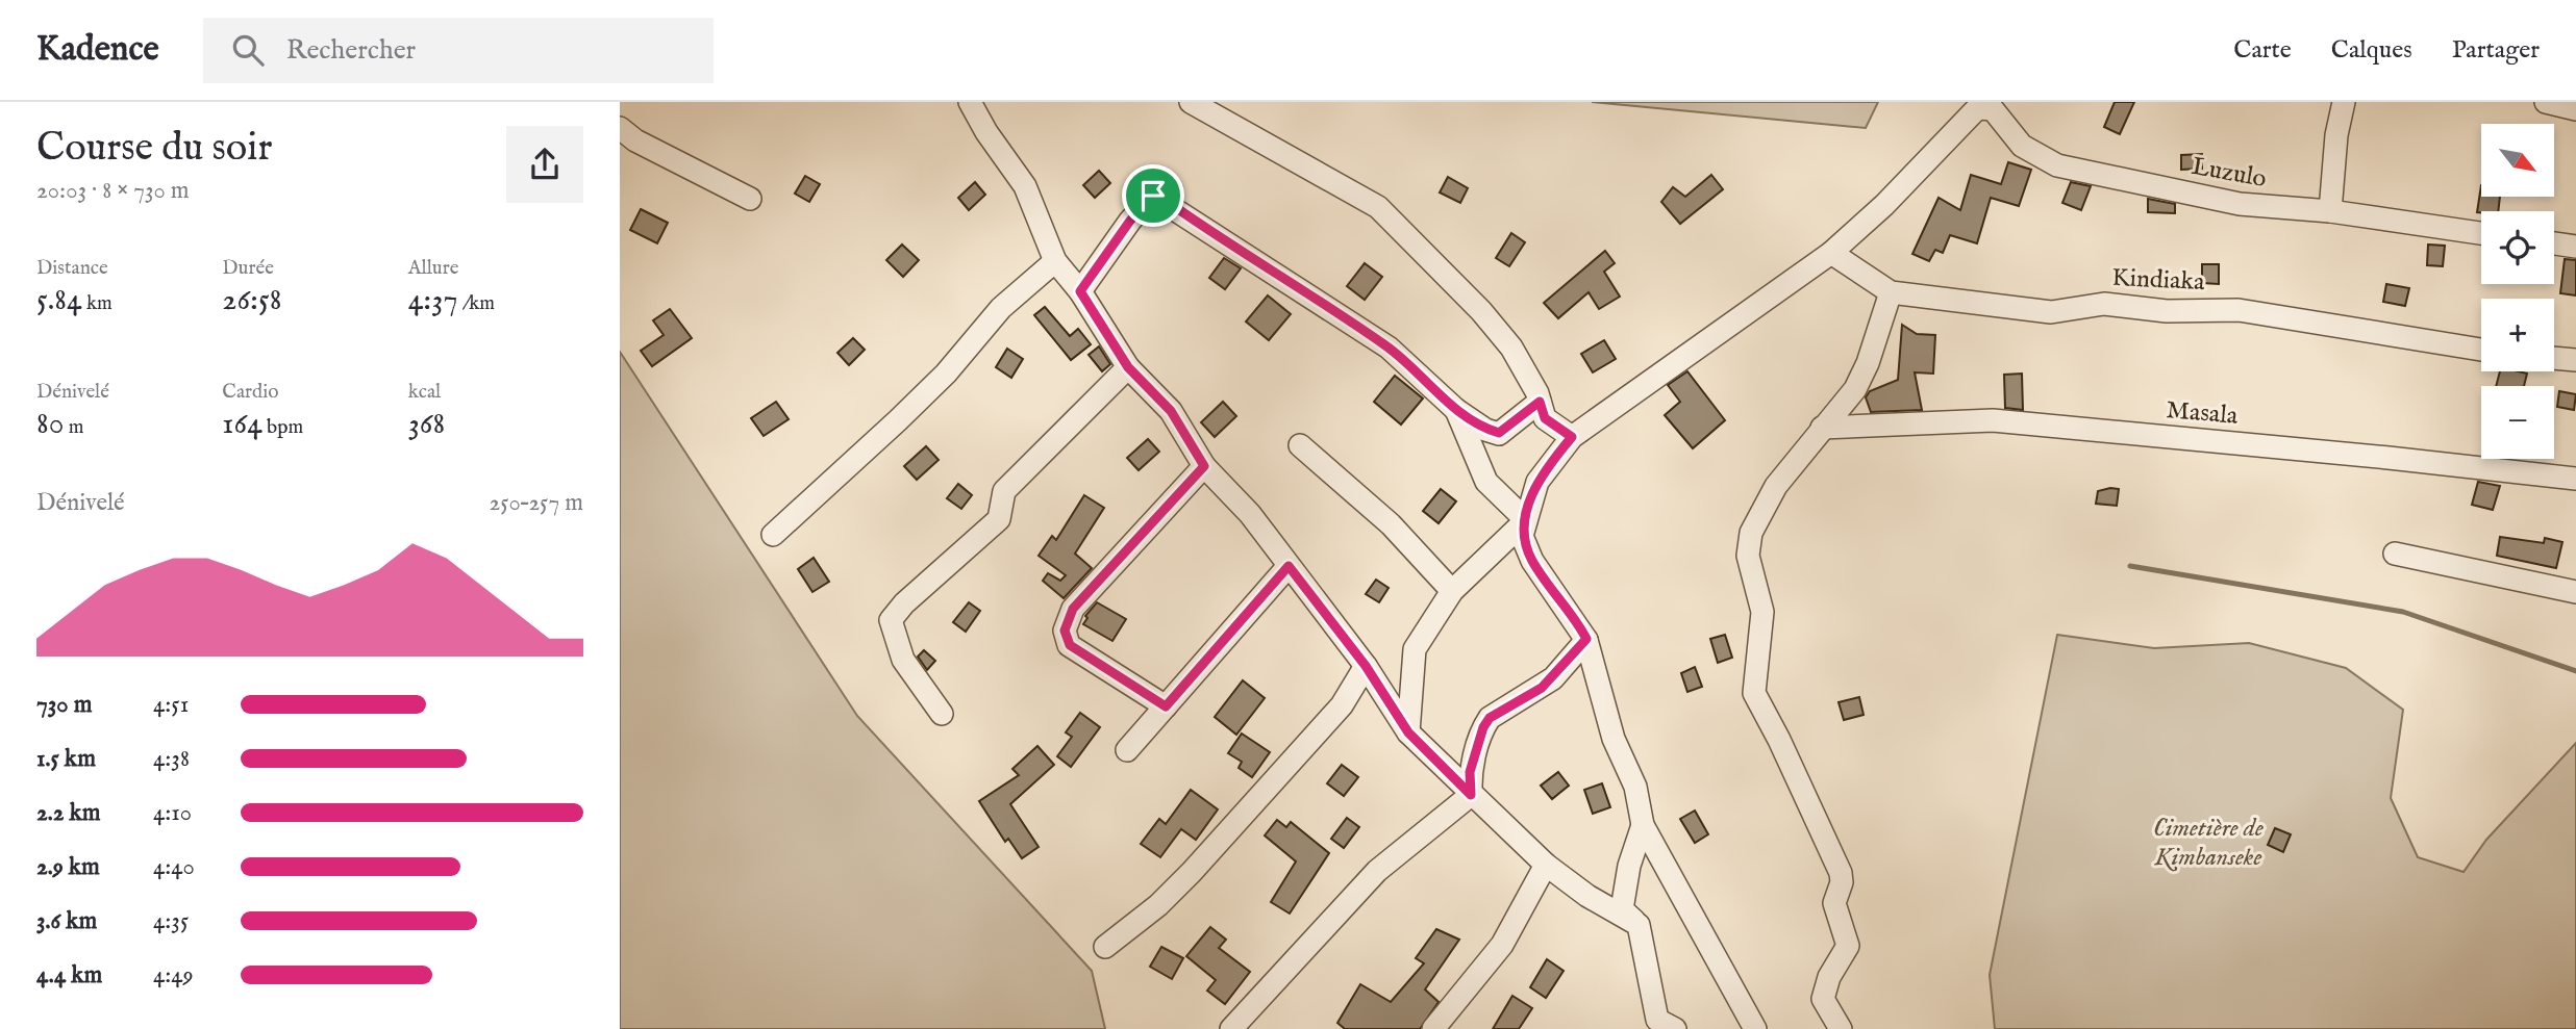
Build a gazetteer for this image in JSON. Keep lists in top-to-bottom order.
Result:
{
  "streets": {
    "street": ["Luzulo", "Kindiaka", "Masala"]
  },
  "parks": ["Cimetière de Kimbanseke"],
  "north": "bottom right",
  "page": {
    "header": "Kadence",
    "search": "Rechercher",
    "nav": ["Carte", "Calques", "Partager"],
    "heading": ["Course du soir", "20:03 · 8 × 730 m"],
    "map_buttons": ["+", "−"],
    "stats": [
      ["Distance", "5.84 km"],
      ["Durée", "26:58"],
      ["Allure", "4:37 /km"],
      ["Dénivelé", "80 m"],
      ["Cardio", "164 bpm"],
      ["kcal", "368"]
    ],
    "chart": ["Dénivelé", "250–257 m"],
    "list": [
      {
        "name": "730 m",
        "note": "4:51"
      },
      {
        "name": "1.5 km",
        "note": "4:38"
      },
      {
        "name": "2.2 km",
        "note": "4:10"
      },
      {
        "name": "2.9 km",
        "note": "4:40"
      },
      {
        "name": "3.6 km",
        "note": "4:35"
      },
      {
        "name": "4.4 km",
        "note": "4:49"
      }
    ]
  }
}
